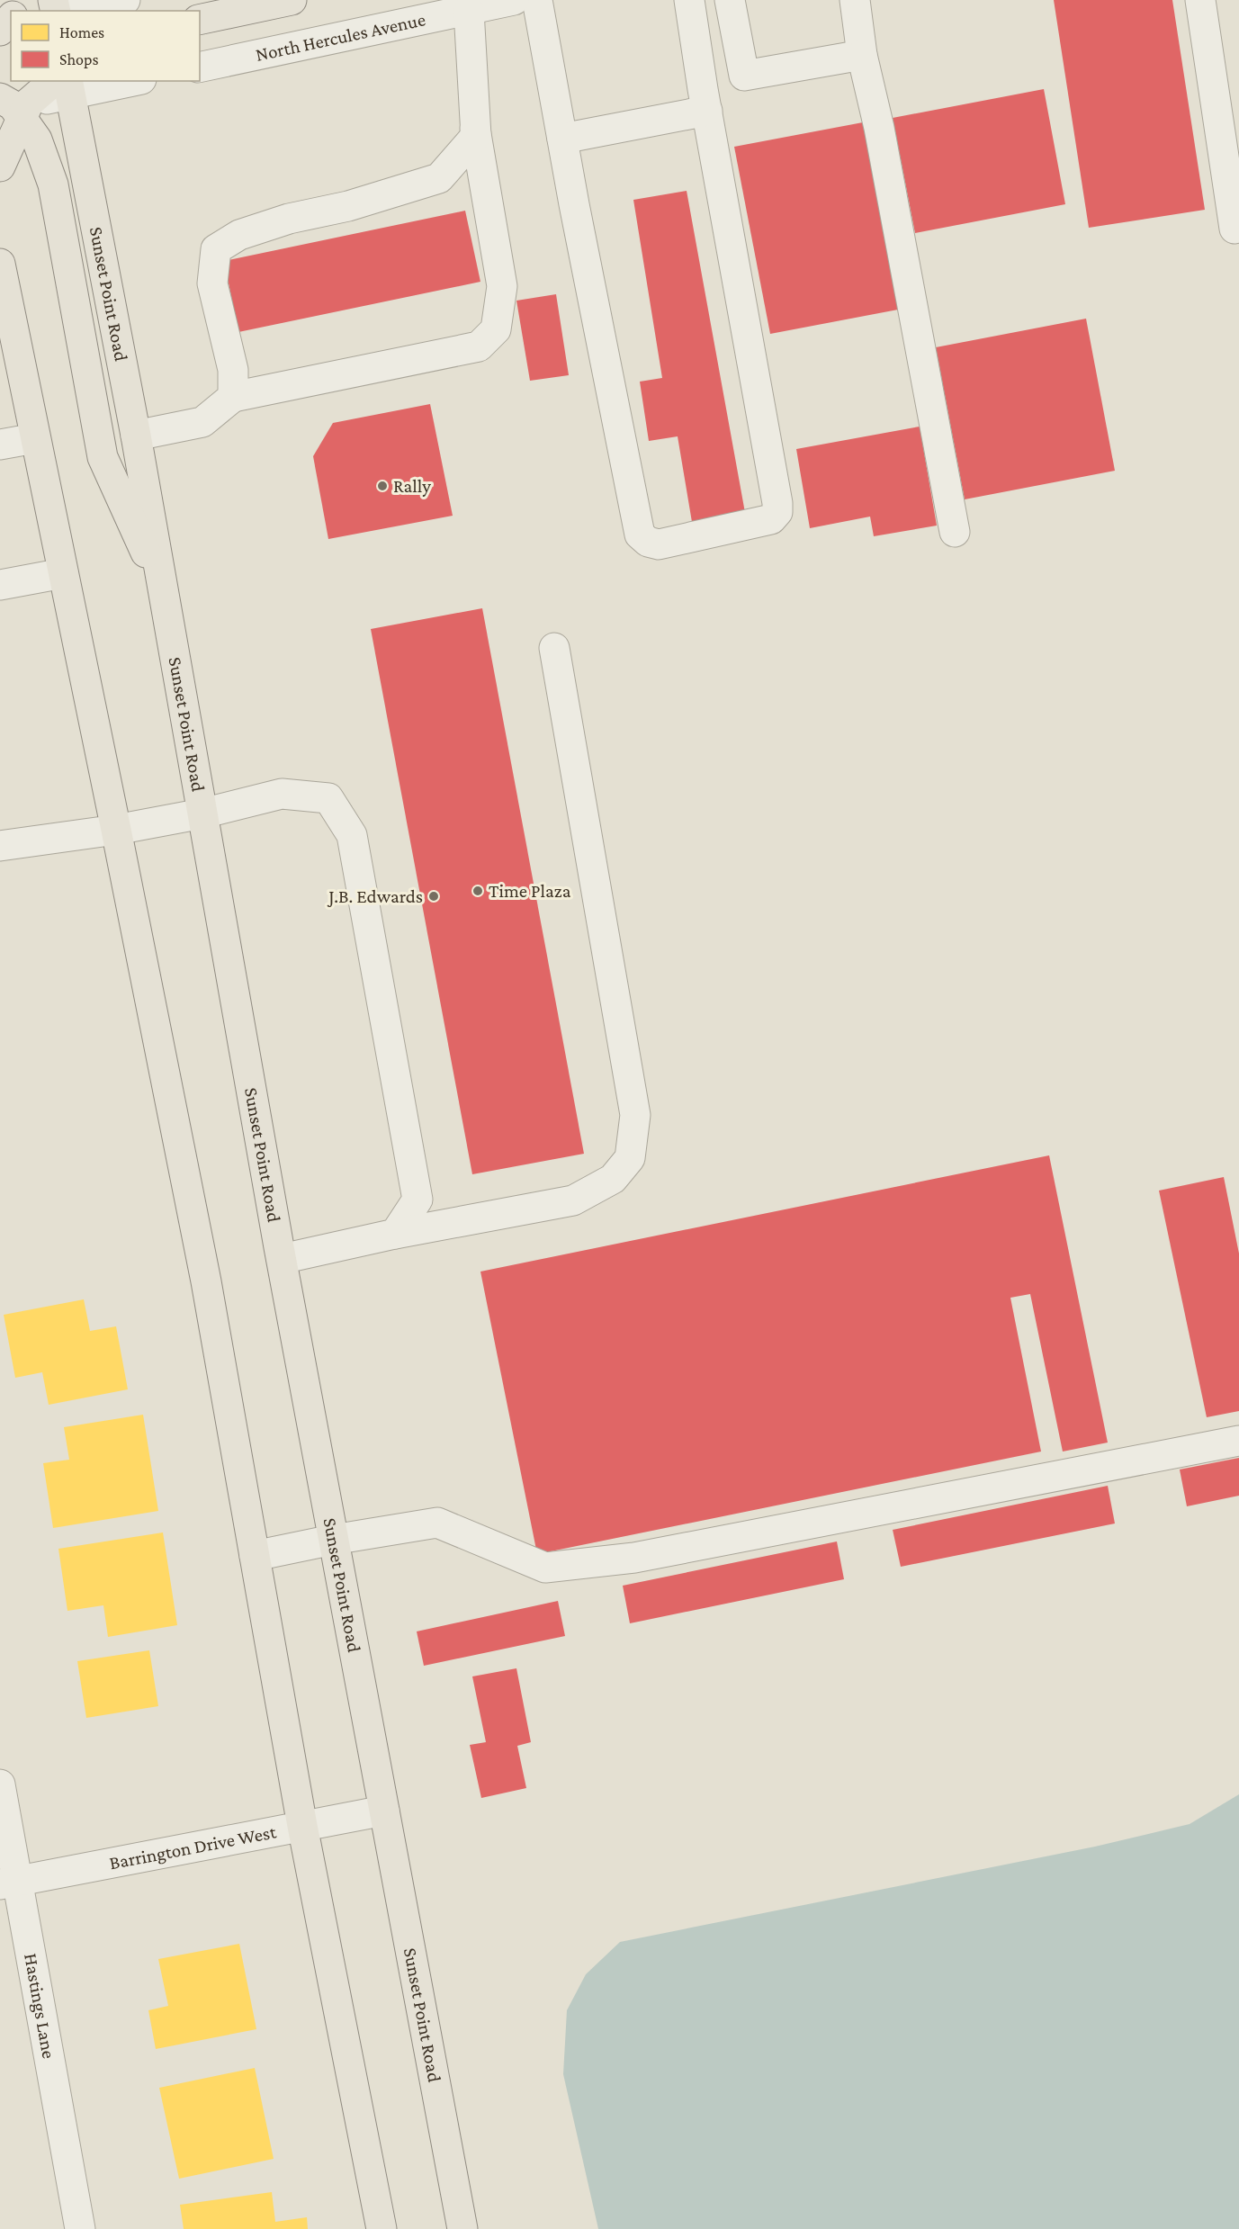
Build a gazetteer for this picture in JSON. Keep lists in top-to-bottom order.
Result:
{
  "streets": {
    "main road": ["Sunset Point Road"],
    "street": ["North Hercules Avenue", "Barrington Drive West", "Hastings Lane"]
  },
  "crossings": [
    ["Sunset Point Road", "Barrington Drive West"],
    ["Barrington Drive West", "Hastings Lane"]
  ],
  "places": ["Rally", "Time Plaza", "J.B. Edwards"],
  "legend": ["Homes", "Shops"]
}
